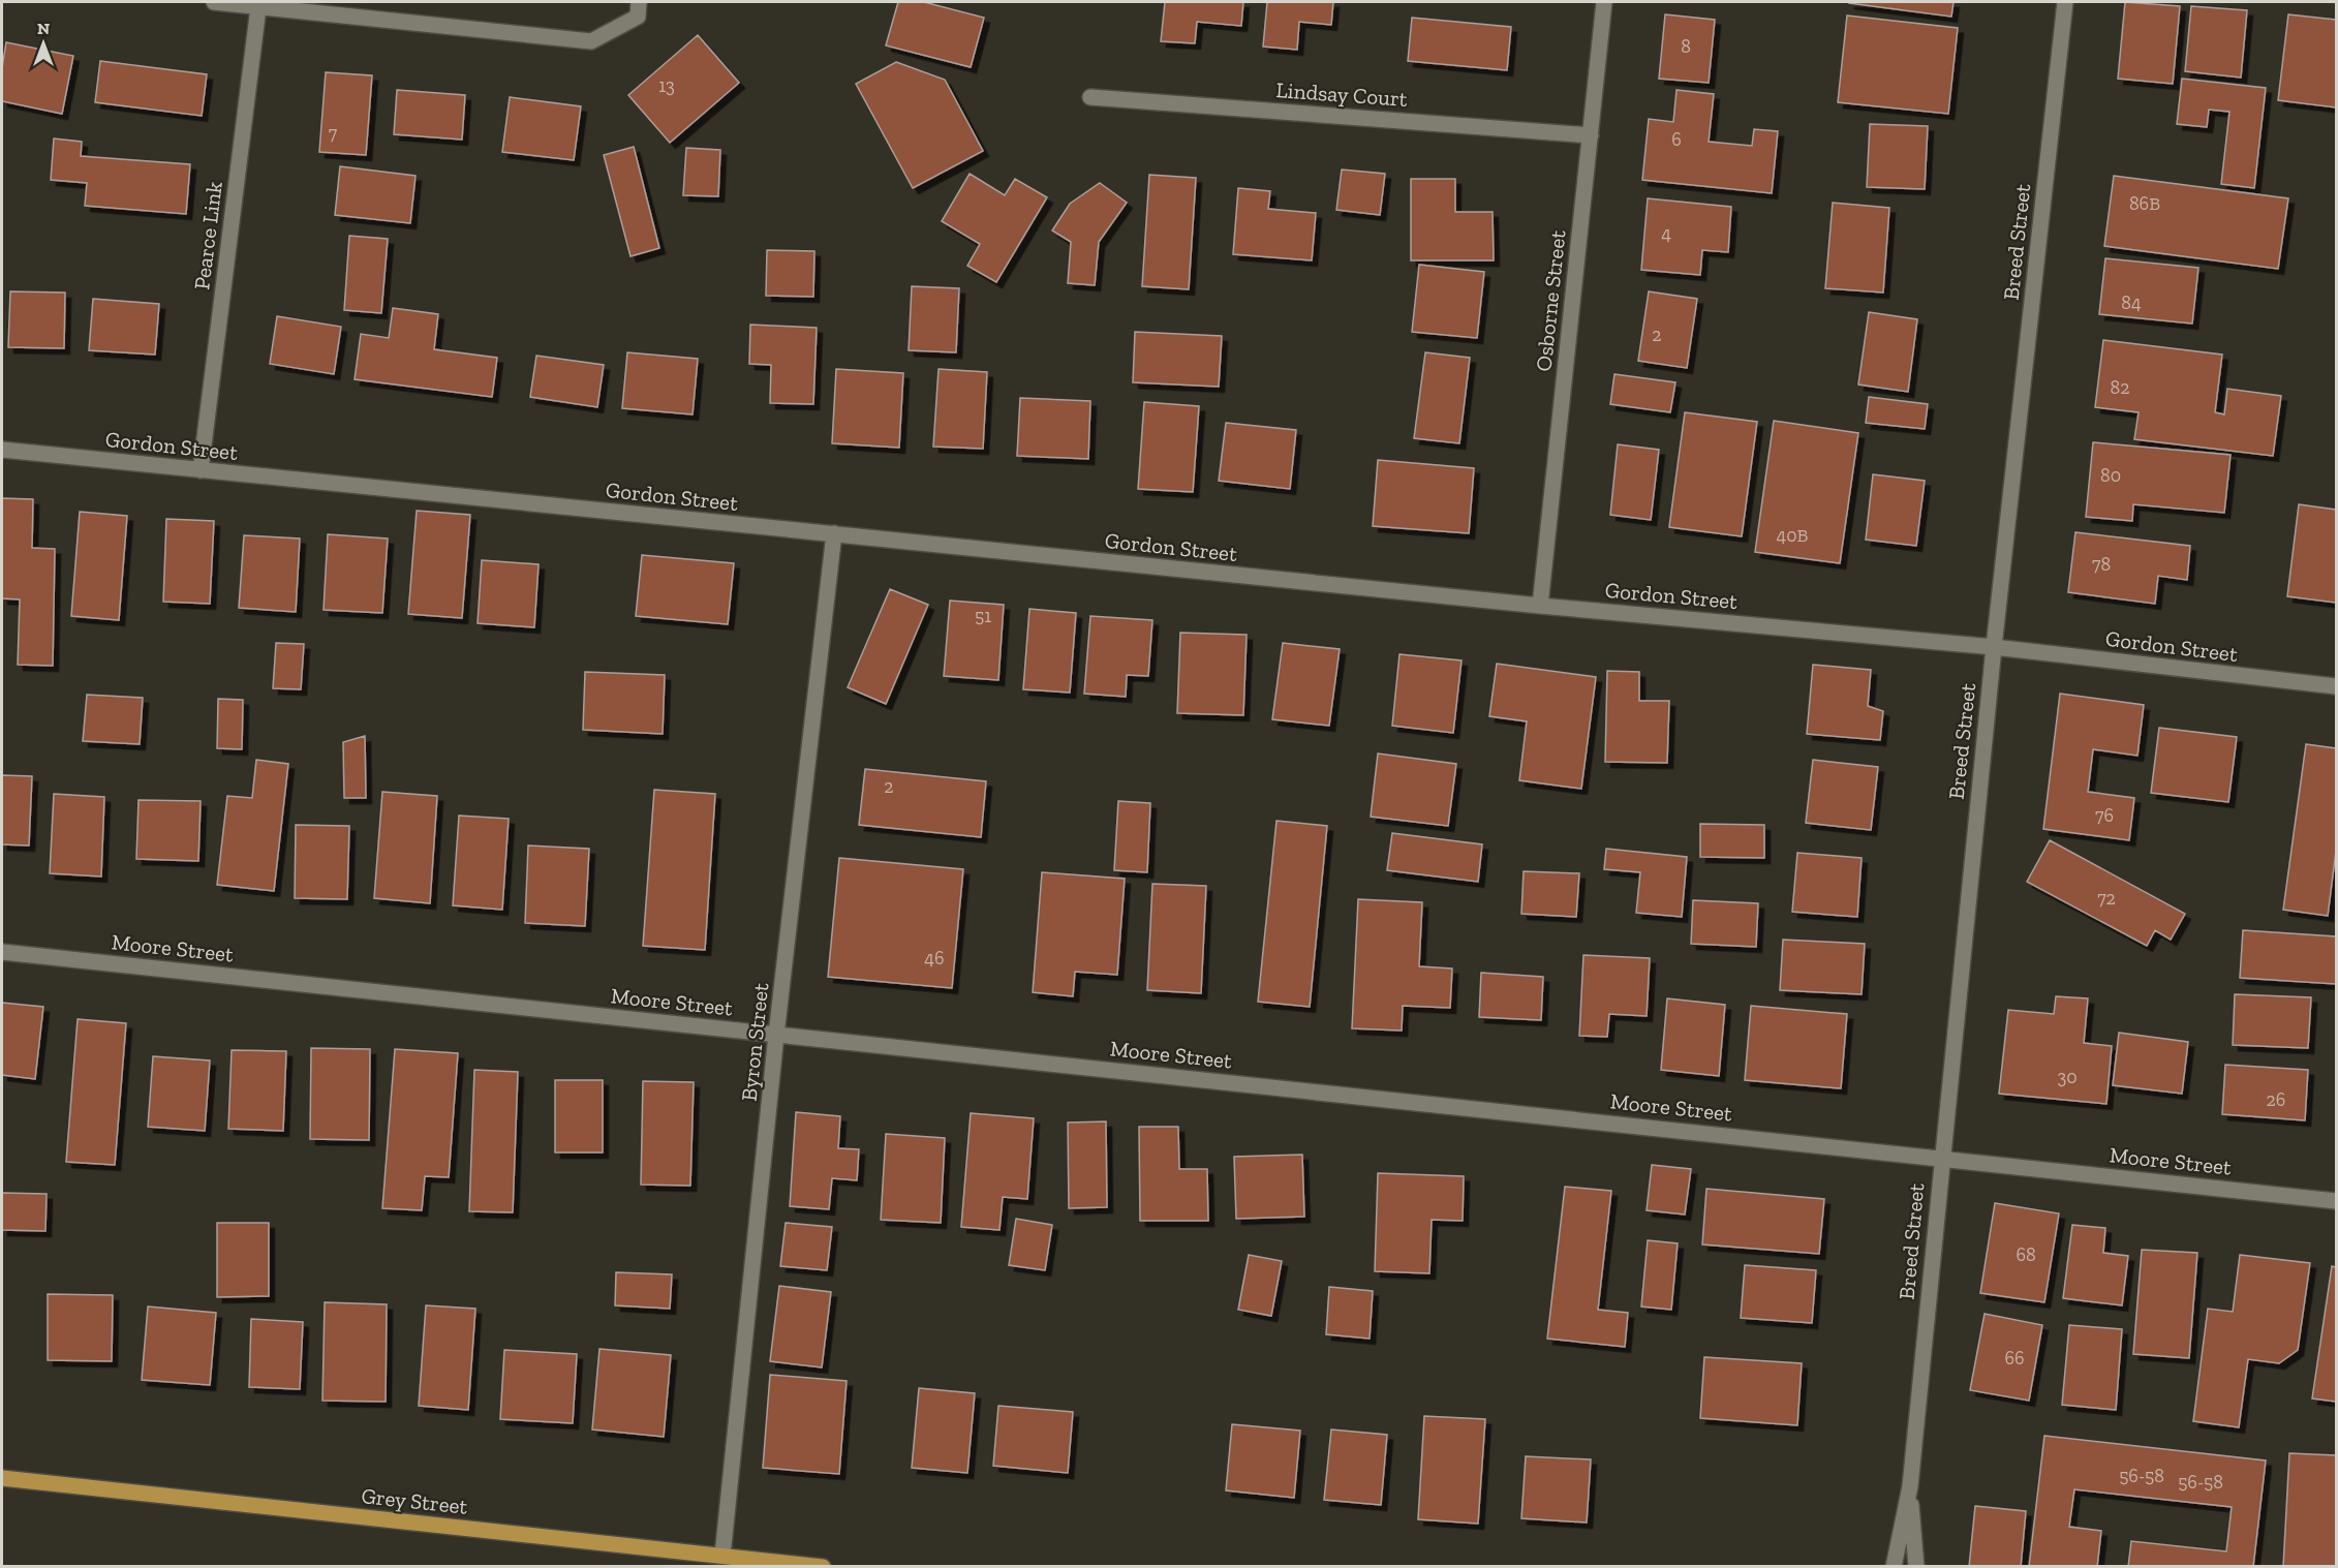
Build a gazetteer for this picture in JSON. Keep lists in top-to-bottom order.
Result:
{
  "streets": {
    "main road": ["Grey Street"],
    "street": [
      "Lindsay Court",
      "Pearce Link",
      "Breed Street",
      "Osborne Street",
      "Gordon Street",
      "Moore Street",
      "Byron Street"
    ]
  },
  "crossings": [
    ["Lindsay Court", "Osborne Street"],
    ["Pearce Link", "Gordon Street"],
    ["Breed Street", "Gordon Street"],
    ["Breed Street", "Moore Street"],
    ["Osborne Street", "Gordon Street"],
    ["Gordon Street", "Byron Street"],
    ["Moore Street", "Byron Street"],
    ["Byron Street", "Grey Street"]
  ],
  "house_numbers": [
    "8",
    "13",
    "7",
    "6",
    "86B",
    "4",
    "84",
    "2",
    "82",
    "80",
    "40B",
    "78",
    "51",
    "2",
    "76",
    "72",
    "46",
    "30",
    "26",
    "68",
    "66",
    "56-58",
    "56-58"
  ],
  "north": "top"
}
